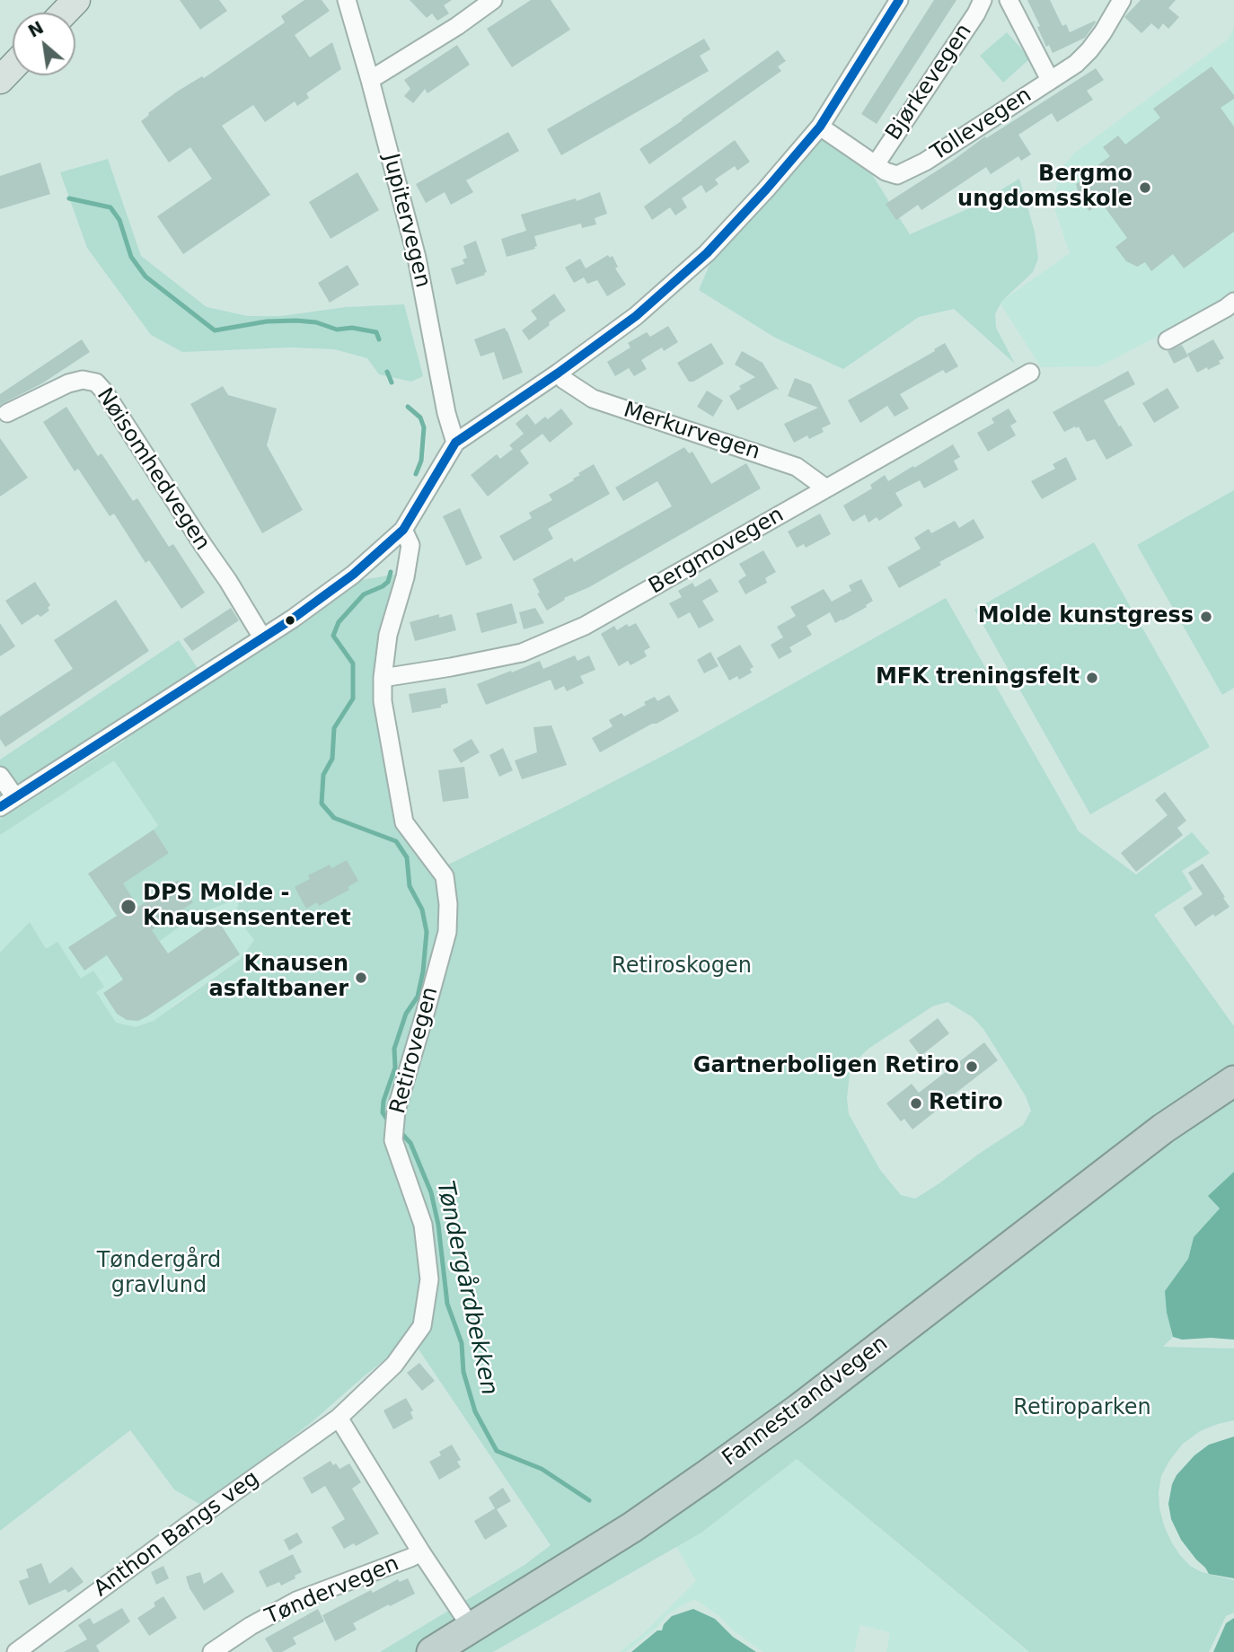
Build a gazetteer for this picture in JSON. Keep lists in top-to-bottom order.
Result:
{
  "streets": {
    "highway": ["Fannestrandvegen"],
    "street": [
      "Bjørkevegen",
      "Tollevegen",
      "Jupitervegen",
      "Merkurvegen",
      "Nøisomhedvegen",
      "Bergmovegen",
      "Retirovegen",
      "Anthon Bangs veg",
      "Tøndervegen"
    ]
  },
  "crossings": [
    ["Bjørkevegen", "Tollevegen"],
    ["Merkurvegen", "Bergmovegen"],
    ["Bergmovegen", "Retirovegen"],
    ["Retirovegen", "Anthon Bangs veg"]
  ],
  "water": ["Tøndergårdbekken"],
  "parks": ["Retiroskogen", "Tøndergård gravlund", "Retiroparken"],
  "places": [
    "Bergmo ungdomsskole",
    "Molde kunstgress",
    "MFK treningsfelt",
    "DPS Molde - Knausensenteret",
    "Knausen asfaltbaner",
    "Gartnerboligen Retiro",
    "Retiro"
  ],
  "north": "top left"
}
